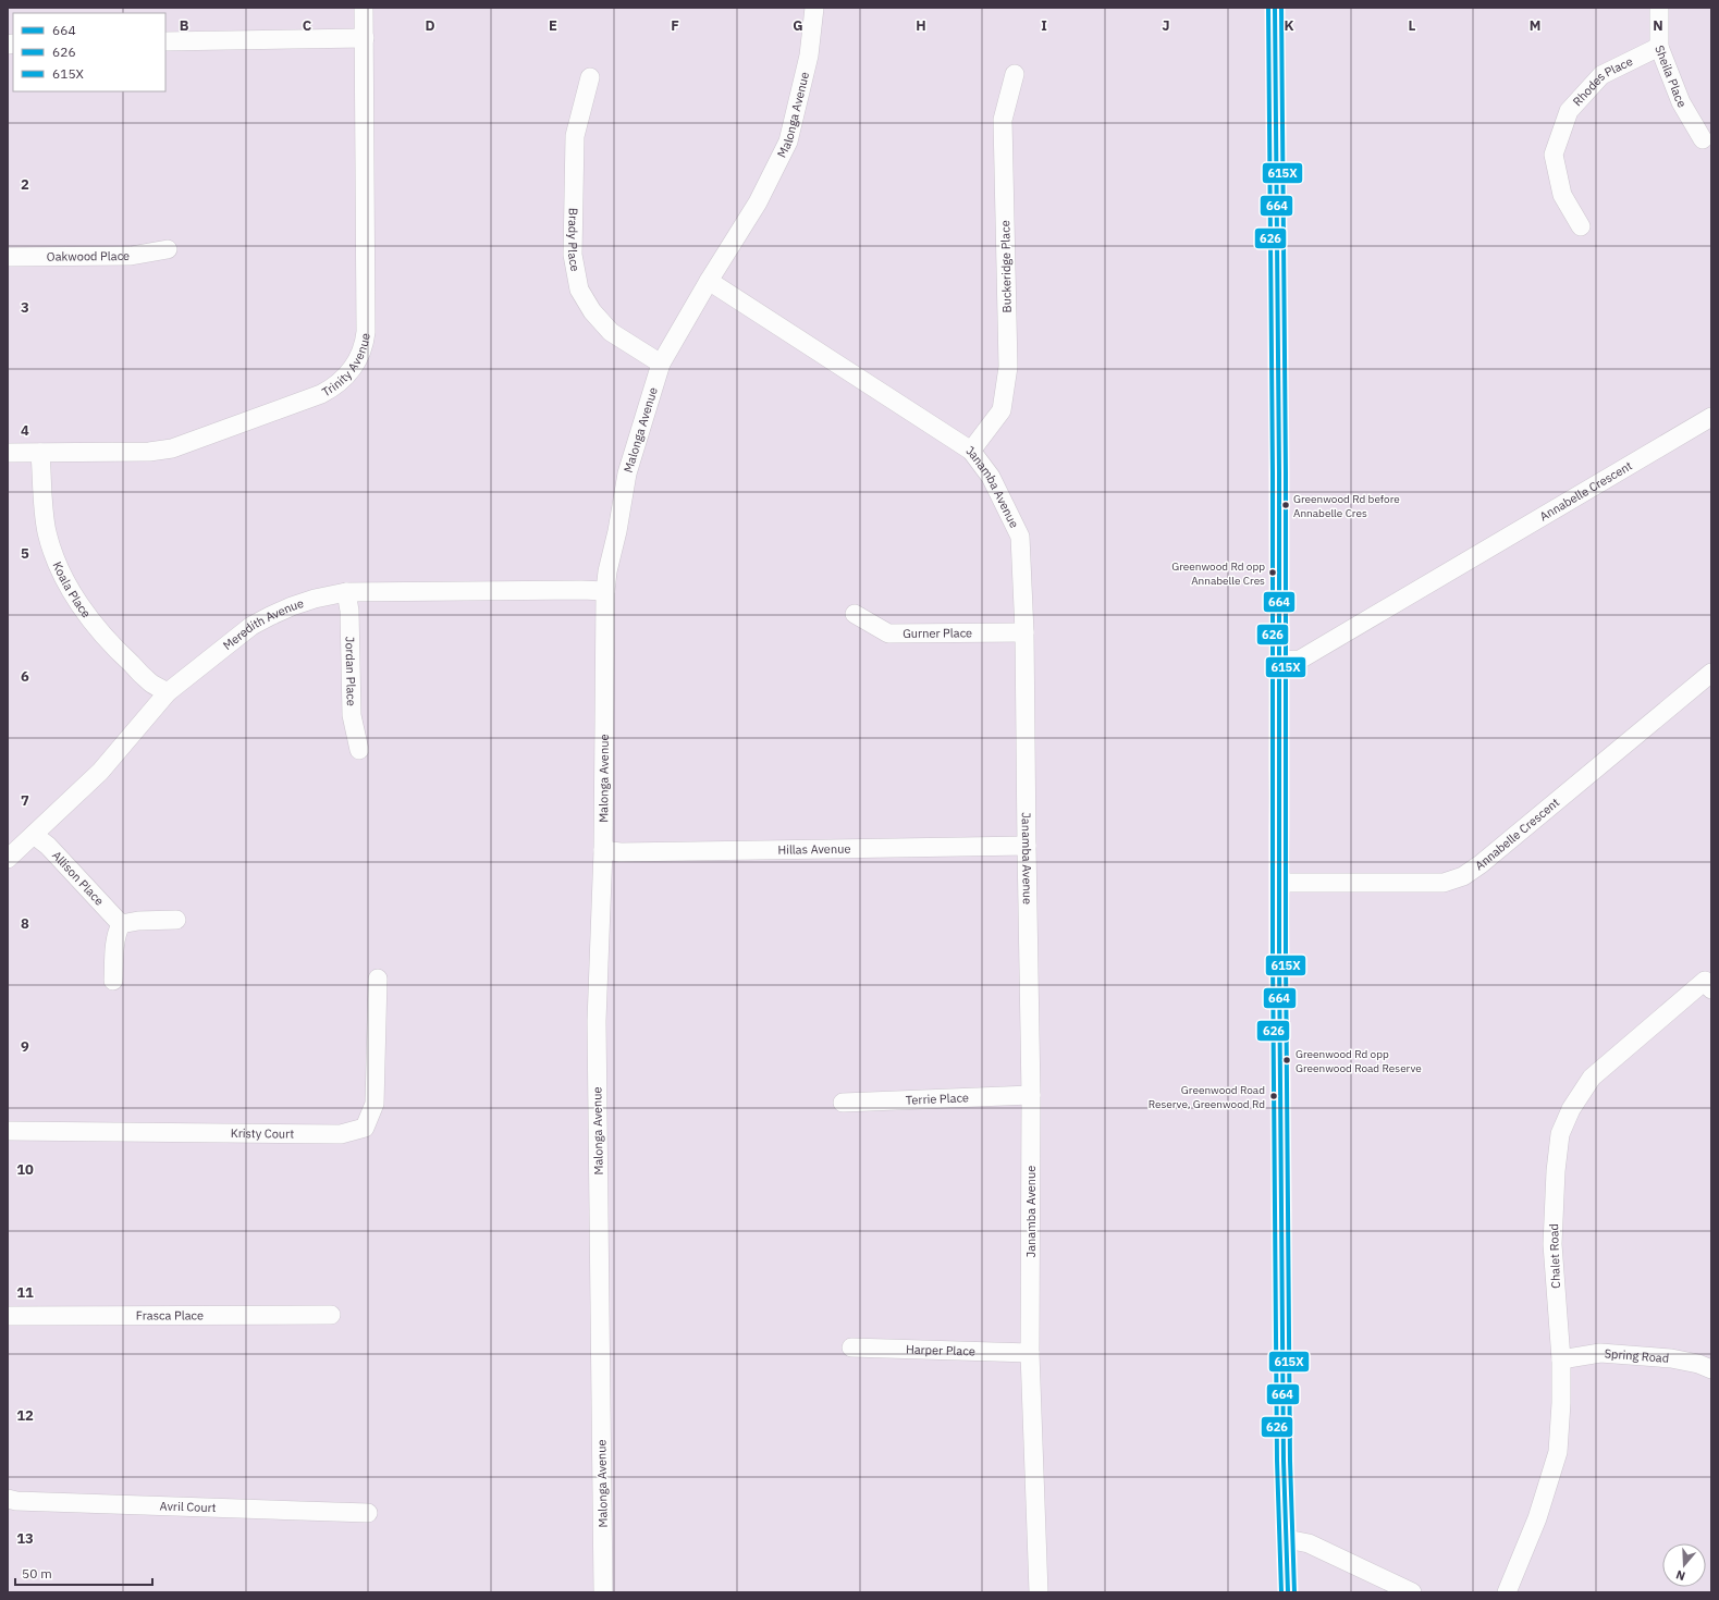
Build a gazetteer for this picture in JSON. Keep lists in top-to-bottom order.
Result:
{
  "streets": {
    "street": [
      "Sheila Place",
      "Rhodes Place",
      "Malonga Avenue",
      "Brady Place",
      "Oakwood Place",
      "Buckeridge Place",
      "Trinity Avenue",
      "Janamba Avenue",
      "Annabelle Crescent",
      "Koala Place",
      "Meredith Avenue",
      "Gurner Place",
      "Jordan Place",
      "Hillas Avenue",
      "Allison Place",
      "Terrie Place",
      "Kristy Court",
      "Chalet Road",
      "Frasca Place",
      "Harper Place",
      "Spring Road",
      "Avril Court"
    ]
  },
  "crossings": [
    ["Sheila Place", "Rhodes Place"],
    ["Malonga Avenue", "Brady Place"],
    ["Malonga Avenue", "Janamba Avenue"],
    ["Malonga Avenue", "Meredith Avenue"],
    ["Malonga Avenue", "Hillas Avenue"],
    ["Buckeridge Place", "Janamba Avenue"],
    ["Trinity Avenue", "Koala Place"],
    ["Janamba Avenue", "Gurner Place"],
    ["Janamba Avenue", "Hillas Avenue"],
    ["Janamba Avenue", "Terrie Place"],
    ["Janamba Avenue", "Harper Place"],
    ["Koala Place", "Meredith Avenue"],
    ["Meredith Avenue", "Jordan Place"],
    ["Meredith Avenue", "Allison Place"],
    ["Chalet Road", "Spring Road"]
  ],
  "places": [
    "Greenwood Rd before Annabelle Cres",
    "Greenwood Rd opp Annabelle Cres",
    "Greenwood Rd opp Greenwood Road Reserve",
    "Greenwood Road Reserve, Greenwood Rd"
  ],
  "lines": ["transit line 664", "transit line 626", "transit line 615X"],
  "legend": ["664", "626", "615X"],
  "scale_bar": "50 m",
  "north": "bottom",
  "grid": {
    "columns": [
      "B",
      "C",
      "D",
      "E",
      "F",
      "G",
      "H",
      "I",
      "J",
      "K",
      "L",
      "M",
      "N"
    ],
    "rows": [
      "2",
      "3",
      "4",
      "5",
      "6",
      "7",
      "8",
      "9",
      "10",
      "11",
      "12",
      "13"
    ]
  }
}
